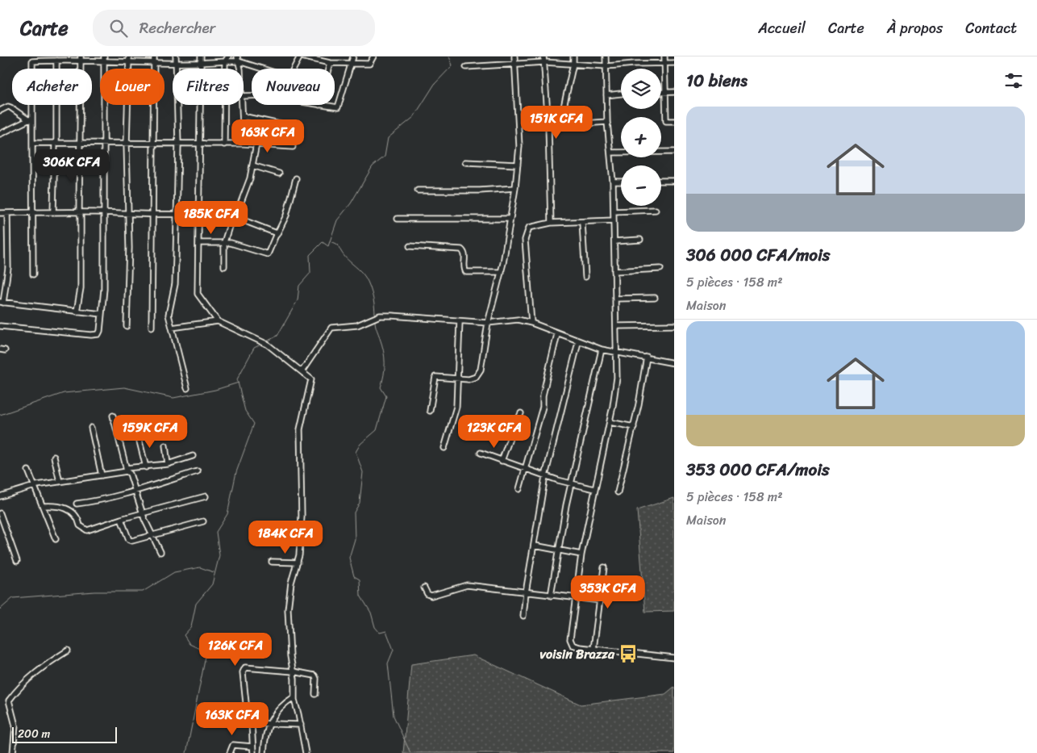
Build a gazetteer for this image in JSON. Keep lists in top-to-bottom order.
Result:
{
  "places": {
    "bus stop": ["voisin Brazza"]
  },
  "scale_bar": "200 m",
  "page": {
    "header": "Carte",
    "search": "Rechercher",
    "nav": [
      "Accueil",
      "Carte",
      "À propos",
      "Contact"
    ],
    "heading": "10 biens",
    "map_buttons": ["+", "−"],
    "chip": [
      "Acheter",
      "Louer",
      "Filtres",
      "Nouveau"
    ],
    "list": [
      {
        "name": "306 000 CFA/mois",
        "note": "5 pièces · 158 m² · Maison"
      },
      {
        "name": "353 000 CFA/mois",
        "note": "5 pièces · 158 m² · Maison"
      }
    ],
    "price": [
      "151K CFA",
      "163K CFA",
      "306K CFA",
      "185K CFA",
      "159K CFA",
      "123K CFA",
      "184K CFA",
      "353K CFA",
      "126K CFA",
      "163K CFA"
    ],
    "scale": "200 m"
  }
}
